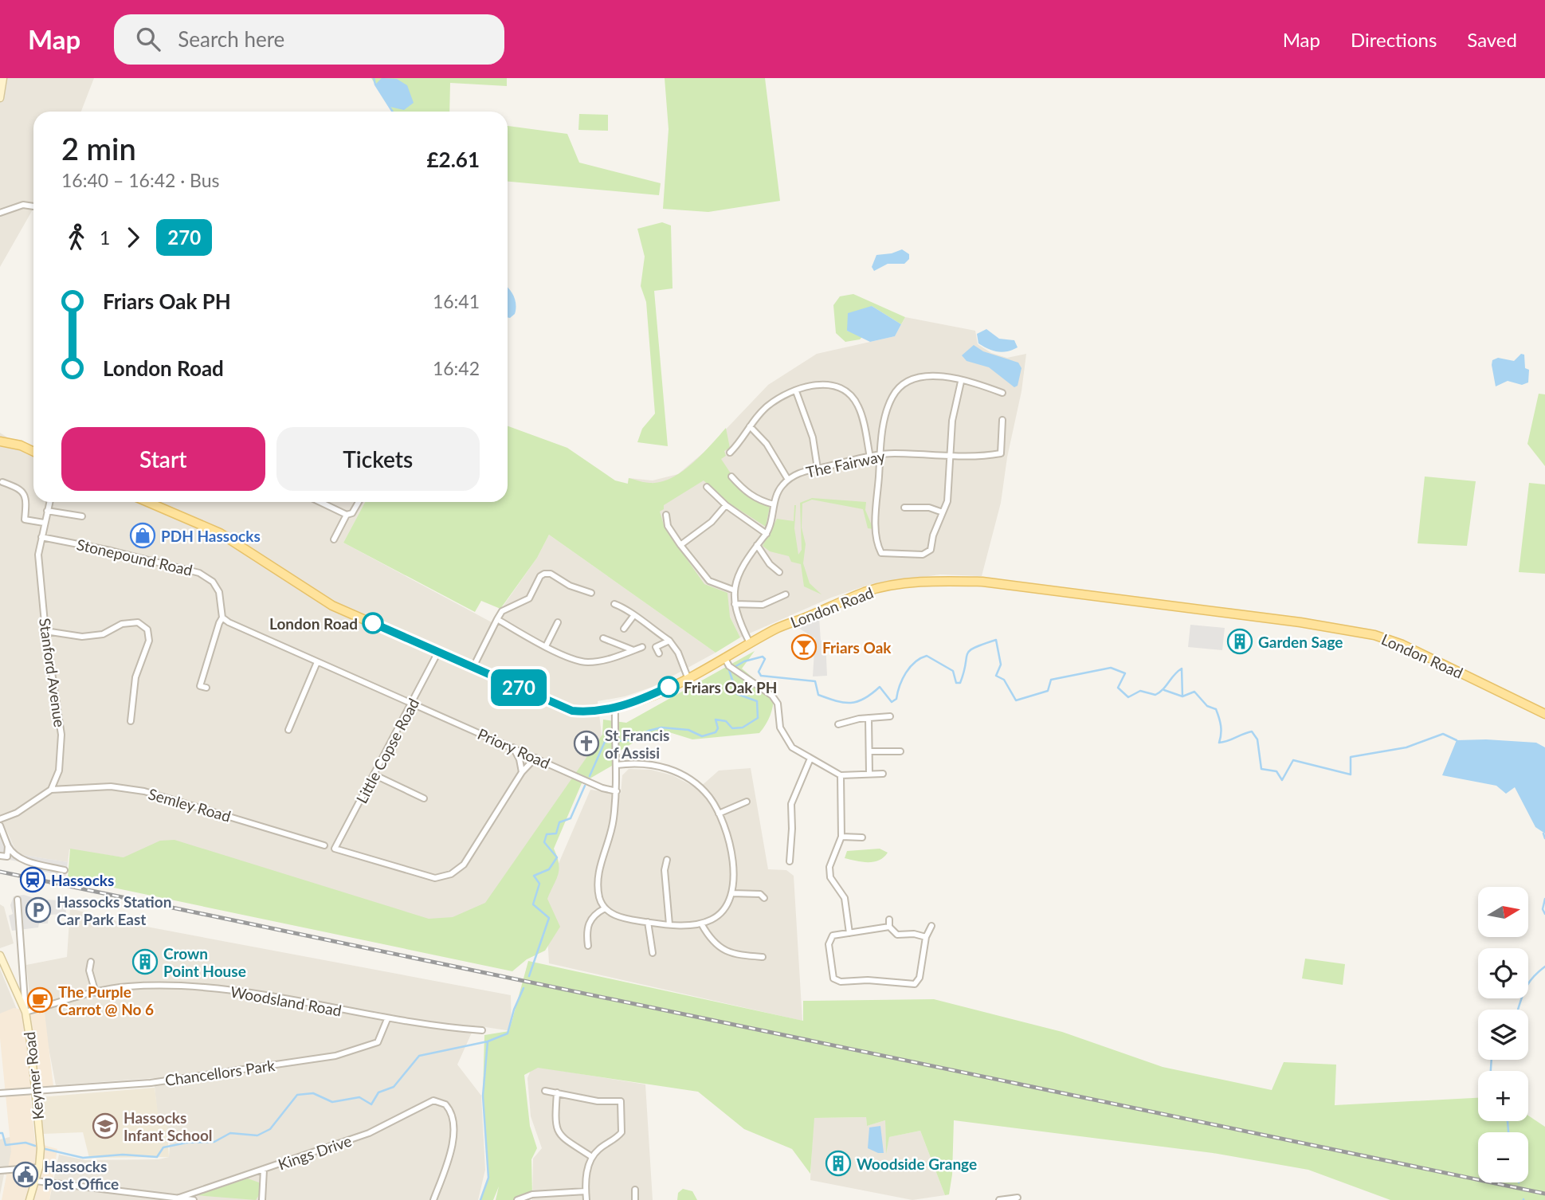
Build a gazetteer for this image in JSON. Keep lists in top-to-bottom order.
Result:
{
  "streets": {
    "main road": ["London Road", "Keymer Road"],
    "street": [
      "The Fairway",
      "Stonepound Road",
      "Stanford Avenue",
      "Priory Road",
      "Little Copse Road",
      "Semley Road",
      "Woodsland Road",
      "Chancellors Park",
      "Kings Drive"
    ]
  },
  "crossings": [
    ["The Fairway", "London Road"],
    ["Stonepound Road", "Stanford Avenue"],
    ["London Road", "Little Copse Road"],
    ["Stanford Avenue", "Semley Road"],
    ["Priory Road", "Little Copse Road"],
    ["Woodsland Road", "Chancellors Park"],
    ["Woodsland Road", "Keymer Road"],
    ["Chancellors Park", "Keymer Road"]
  ],
  "places": {
    "shop": ["PDH Hassocks"],
    "other": ["London Road", "Friars Oak PH"],
    "building": ["Garden Sage", "Crown Point House", "Woodside Grange"],
    "bar": ["Friars Oak"],
    "church": ["St Francis of Assisi"],
    "station": ["Hassocks"],
    "parking": ["Hassocks Station Car Park East"],
    "cafe": ["The Purple Carrot @ No 6"],
    "school or university": ["Hassocks Infant School"],
    "public building": ["Hassocks Post Office"]
  },
  "lines": ["bus line 270"],
  "north": "right",
  "page": {
    "header": "Map",
    "search": "Search here",
    "nav": ["Map", "Directions", "Saved"],
    "on_map": "270",
    "heading": ["2 min", "16:40 – 16:42 · Bus", "£2.61"],
    "legs": ["1", "270"],
    "list": [
      {
        "name": "Friars Oak PH",
        "value": "16:41"
      },
      {
        "name": "London Road",
        "value": "16:42"
      }
    ],
    "buttons": ["Start", "Tickets"],
    "map_buttons": ["+", "−"]
  }
}
